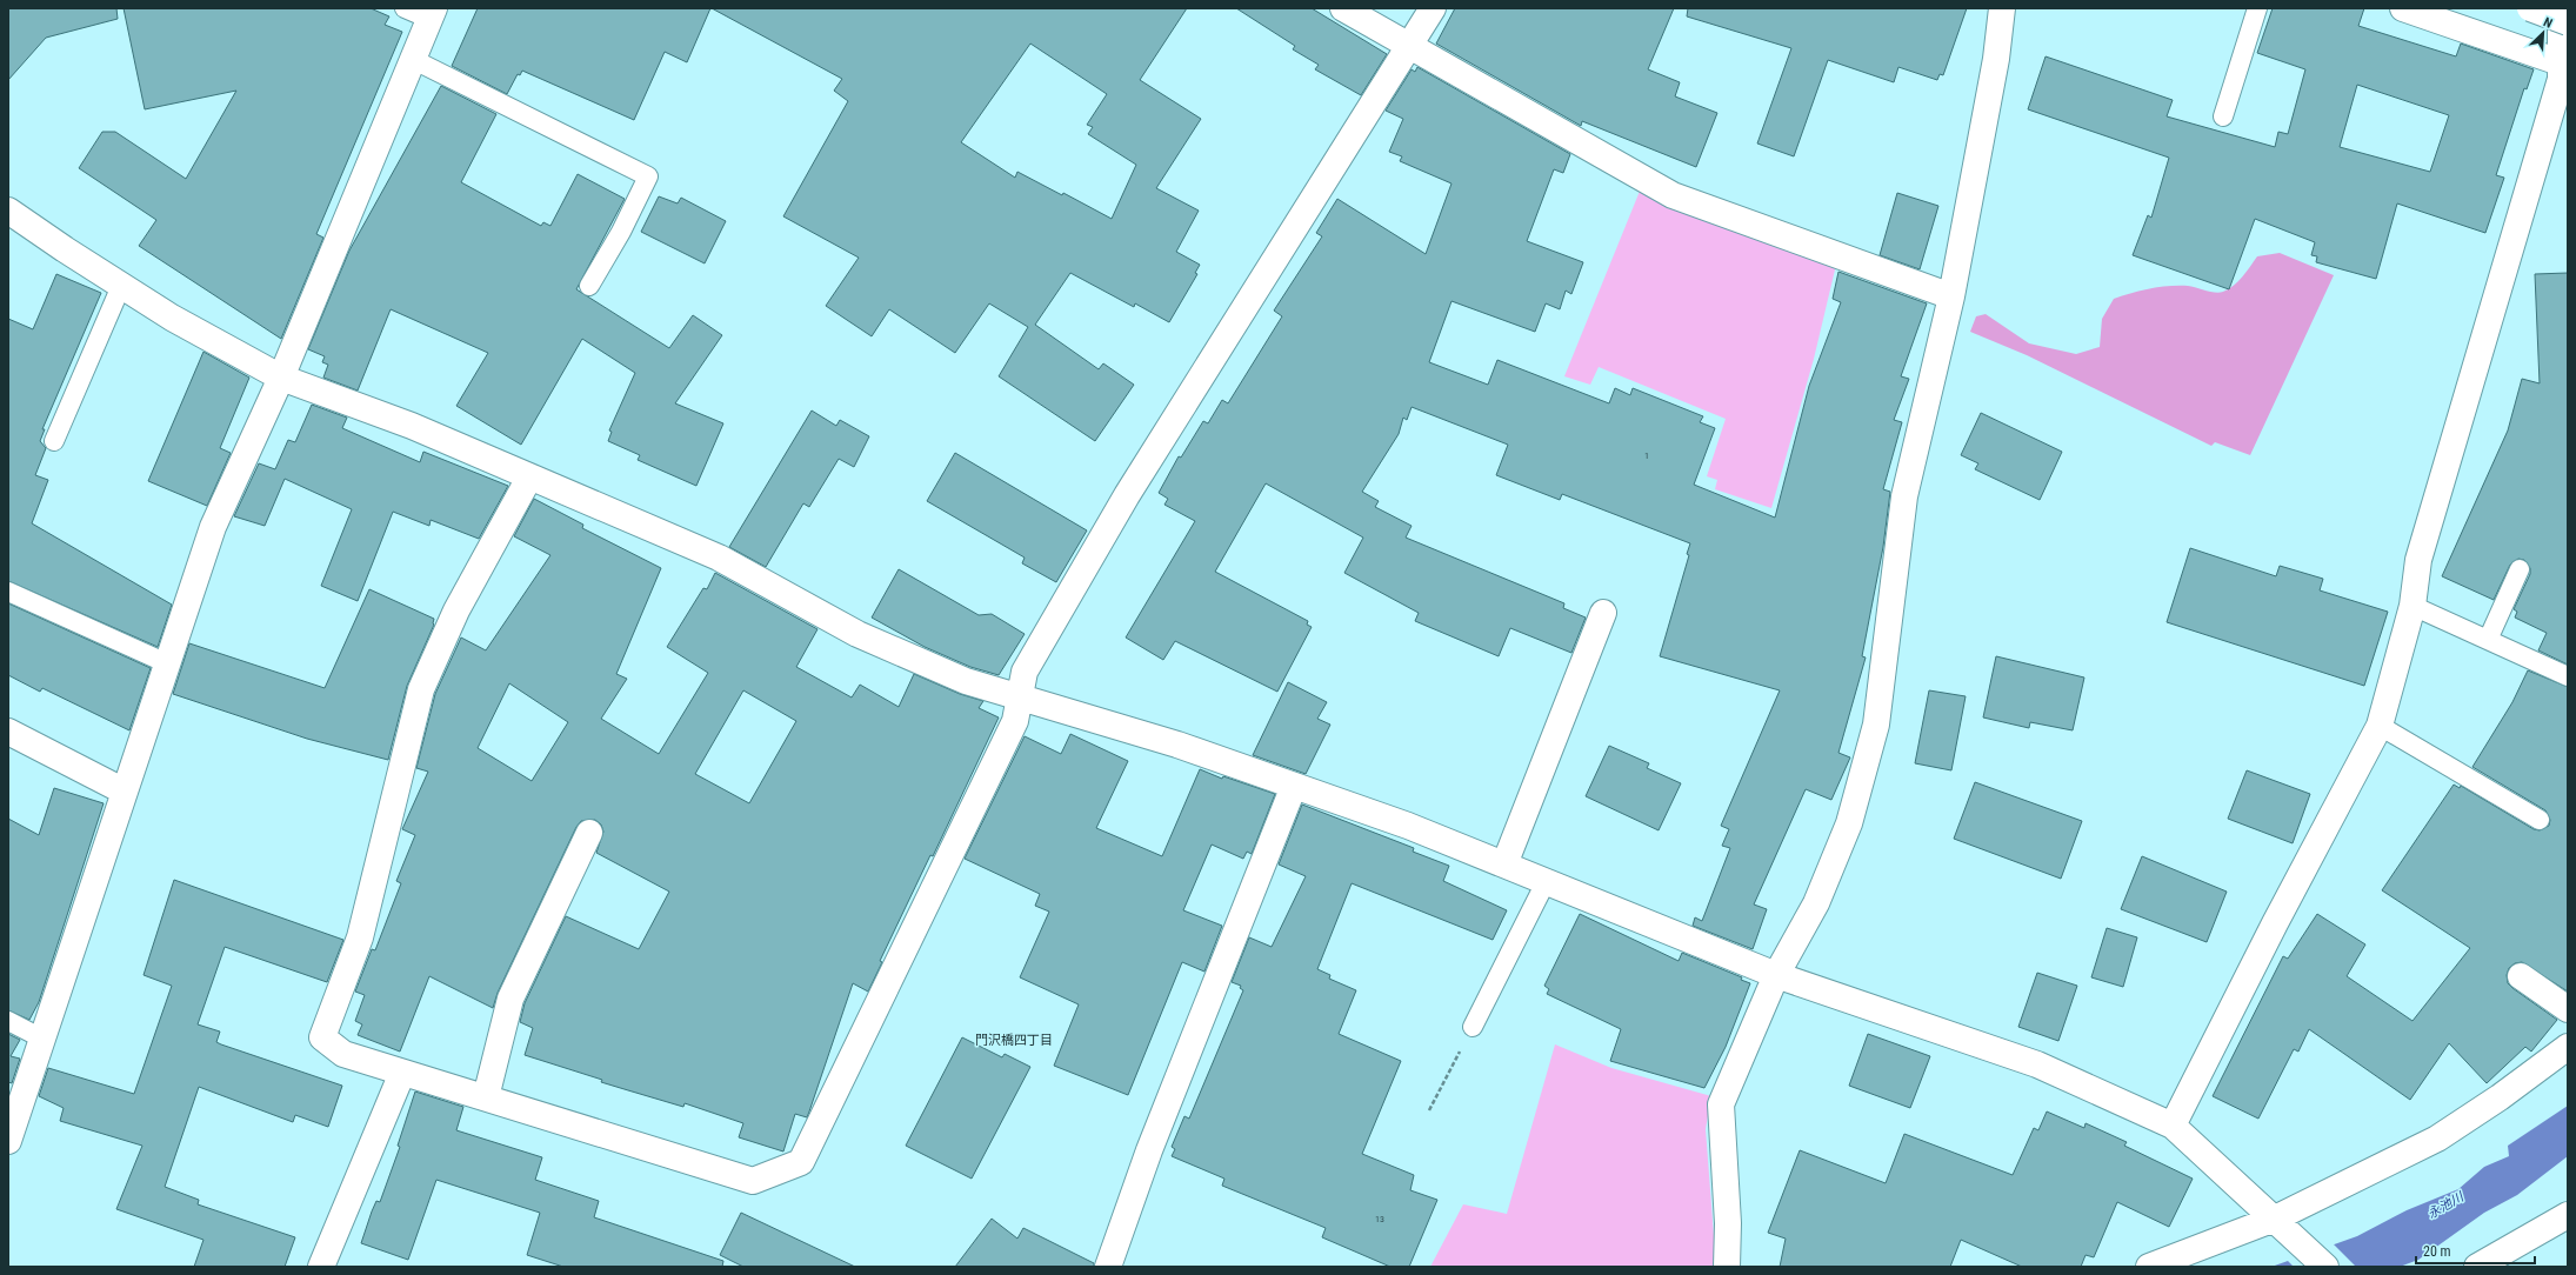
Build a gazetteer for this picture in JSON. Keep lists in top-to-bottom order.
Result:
{
  "districts": ["門沢橋四丁目"],
  "water": ["永池川"],
  "house_numbers": ["1", "13"],
  "scale_bar": "20 m",
  "north": "top right"
}
